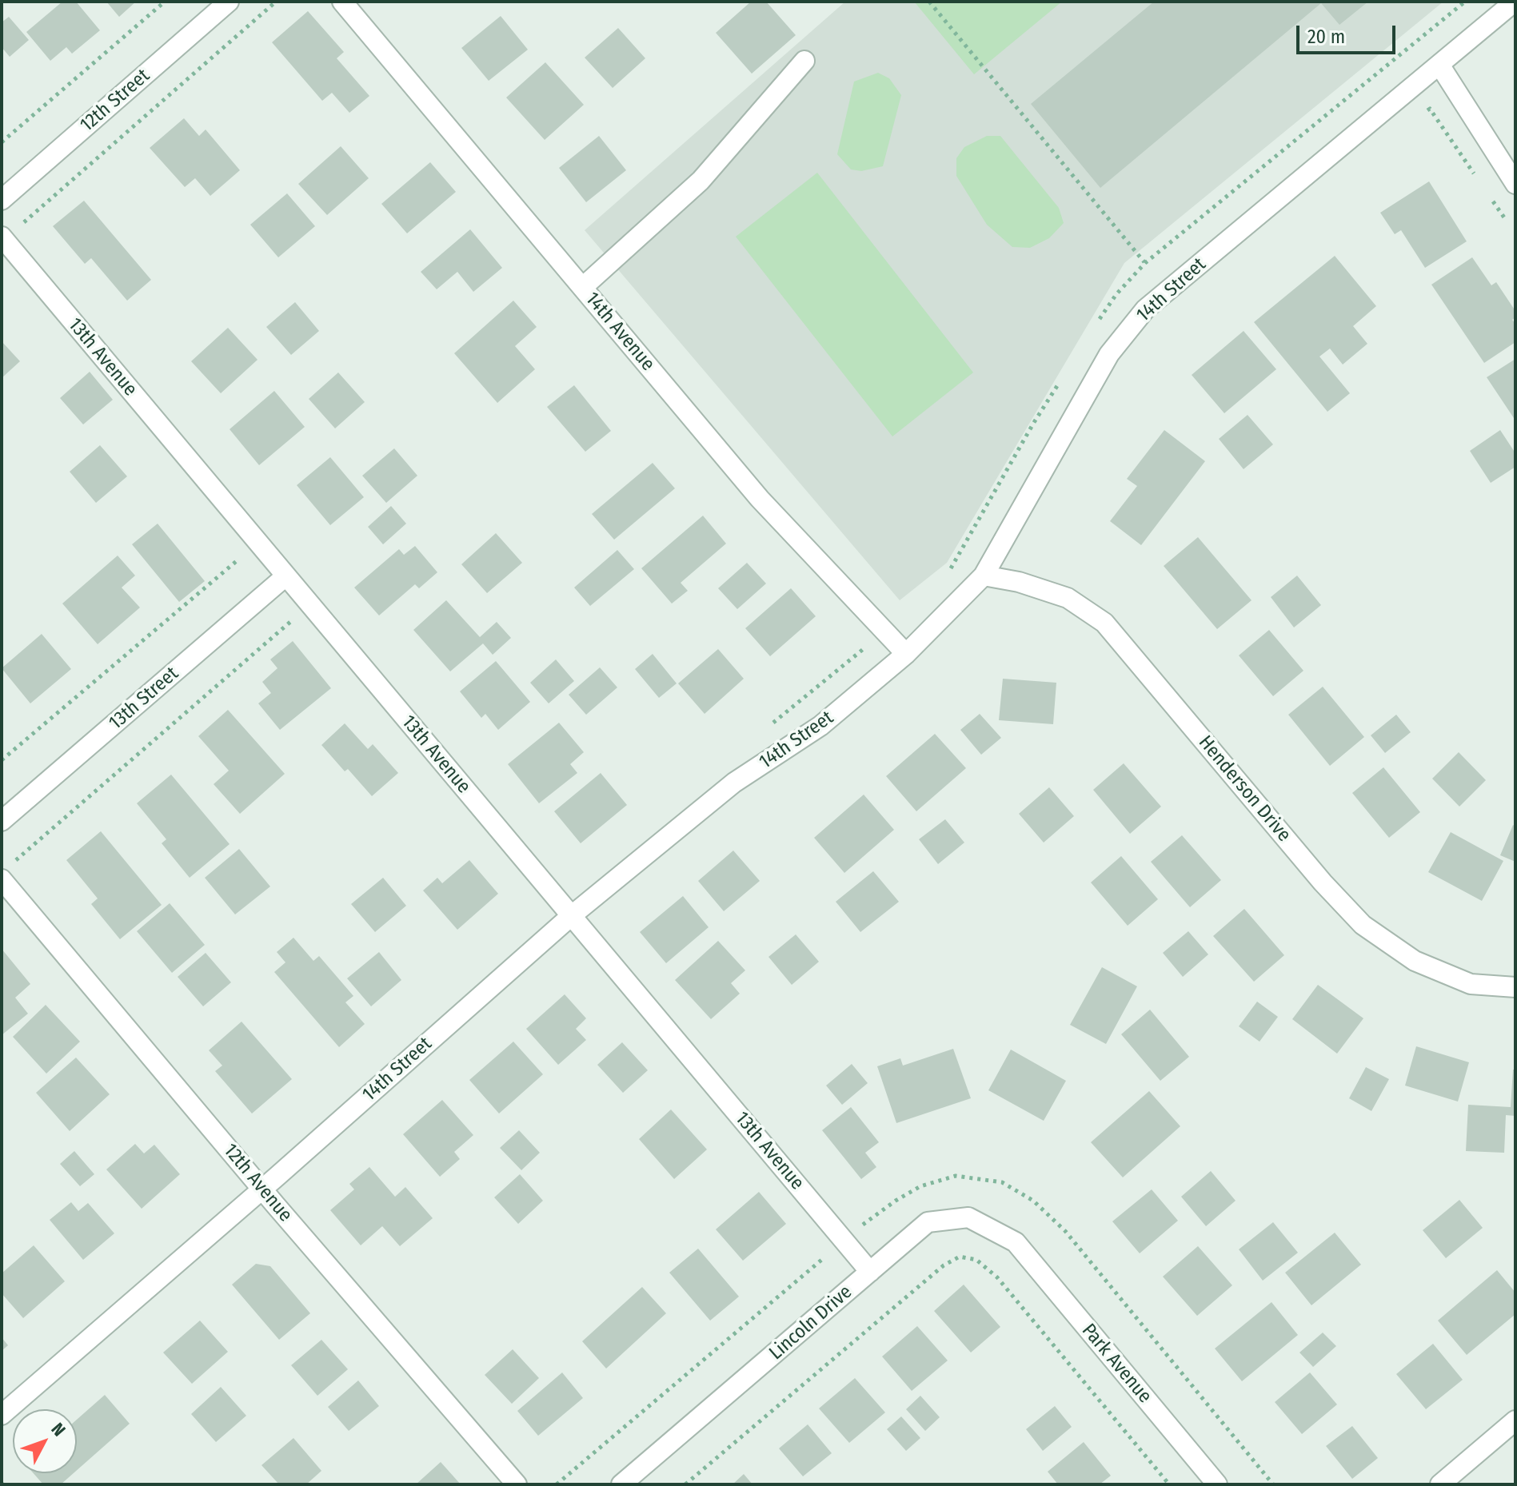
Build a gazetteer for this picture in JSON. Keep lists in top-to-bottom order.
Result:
{
  "streets": {
    "street": [
      "12th Street",
      "14th Street",
      "14th Avenue",
      "13th Avenue",
      "13th Street",
      "Henderson Drive",
      "12th Avenue",
      "Lincoln Drive",
      "Park Avenue"
    ]
  },
  "crossings": [
    ["14th Street", "14th Avenue"],
    ["14th Street", "13th Avenue"],
    ["14th Street", "Henderson Drive"],
    ["14th Street", "12th Avenue"],
    ["13th Avenue", "13th Street"],
    ["13th Avenue", "Lincoln Drive"],
    ["Lincoln Drive", "Park Avenue"]
  ],
  "scale_bar": "20 m",
  "north": "top right"
}
